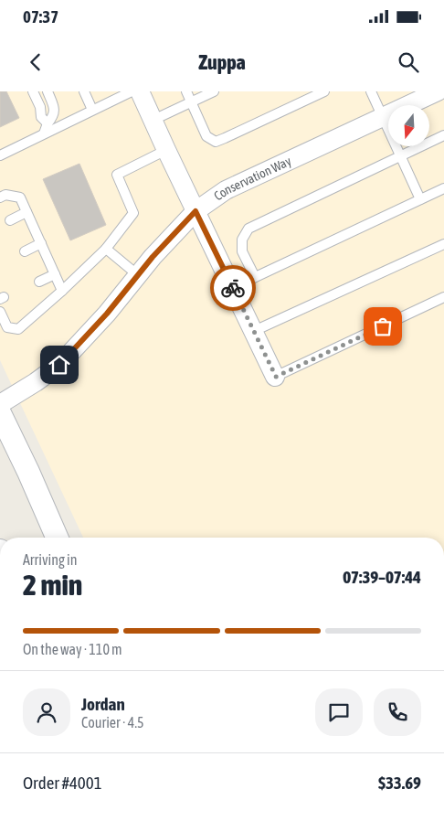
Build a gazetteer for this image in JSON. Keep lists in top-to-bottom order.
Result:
{
  "streets": {
    "street": ["Conservation Way"]
  },
  "north": "bottom",
  "page": {
    "status": "07:37",
    "header": "Zuppa",
    "heading": ["2 min", "Arriving in", "07:39–07:44"],
    "panel": [
      "Jordan",
      "Courier · 4.5",
      "Order #4001",
      "$33.69"
    ],
    "bar": "On the way · 110 m"
  }
}
